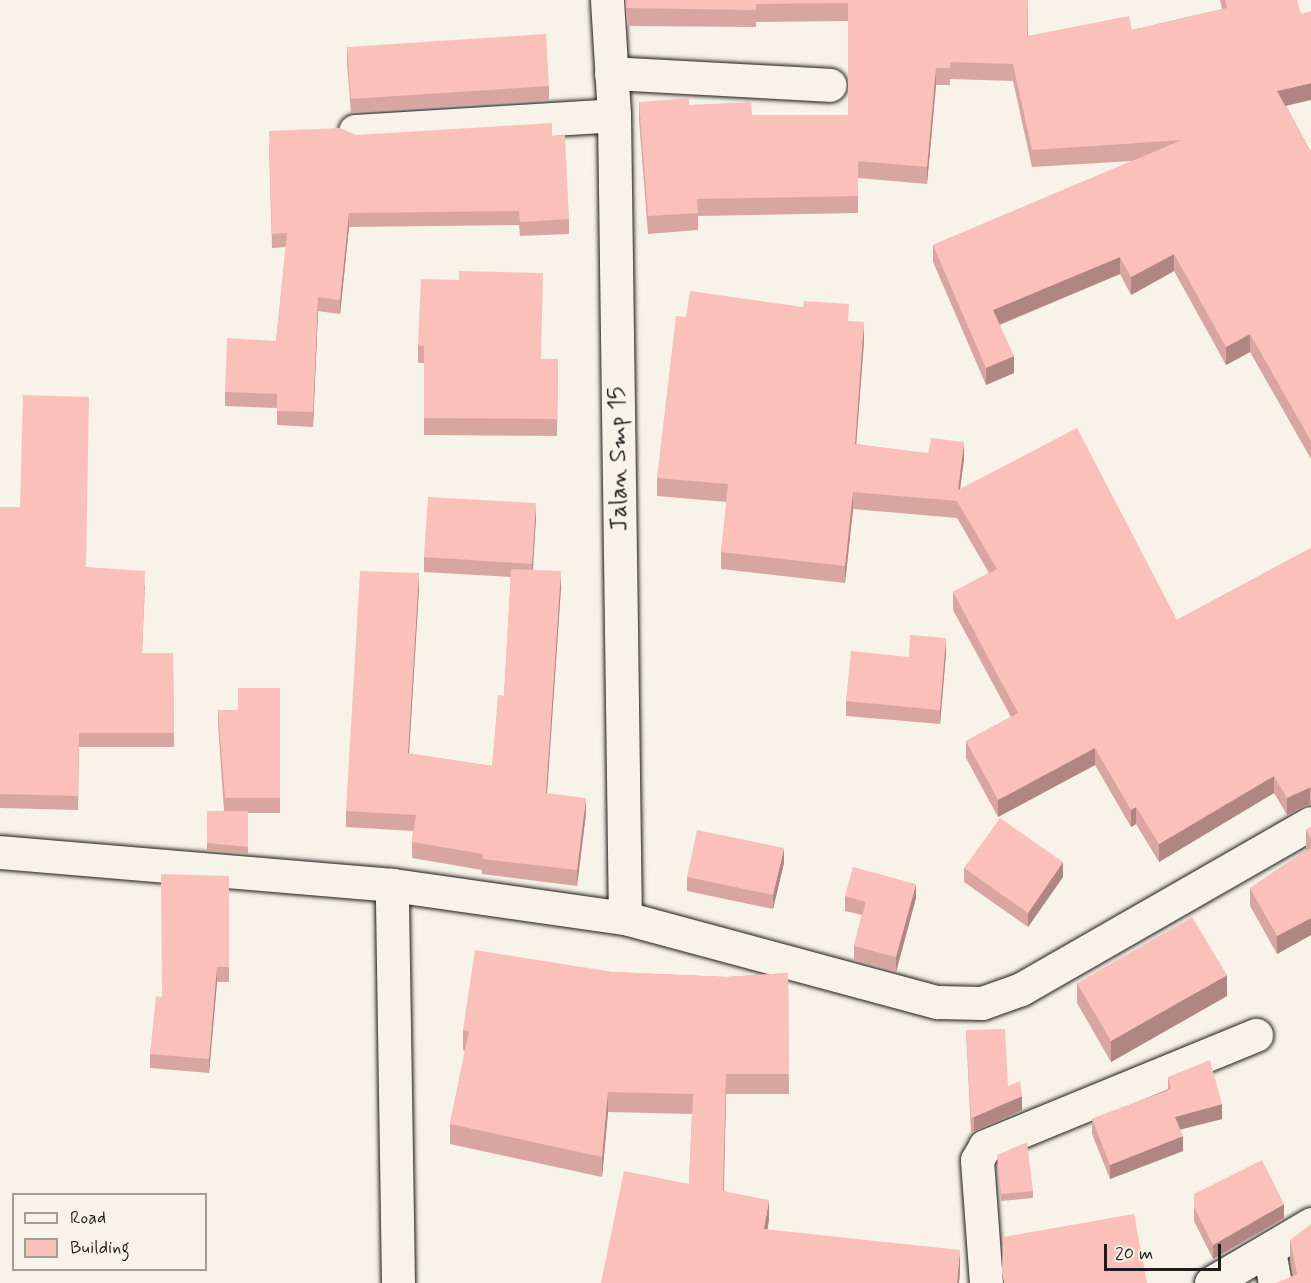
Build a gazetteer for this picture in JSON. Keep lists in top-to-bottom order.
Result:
{
  "streets": {
    "street": ["Jalan Smp 15"]
  },
  "legend": ["Road", "Building"],
  "scale_bar": "20 m"
}
